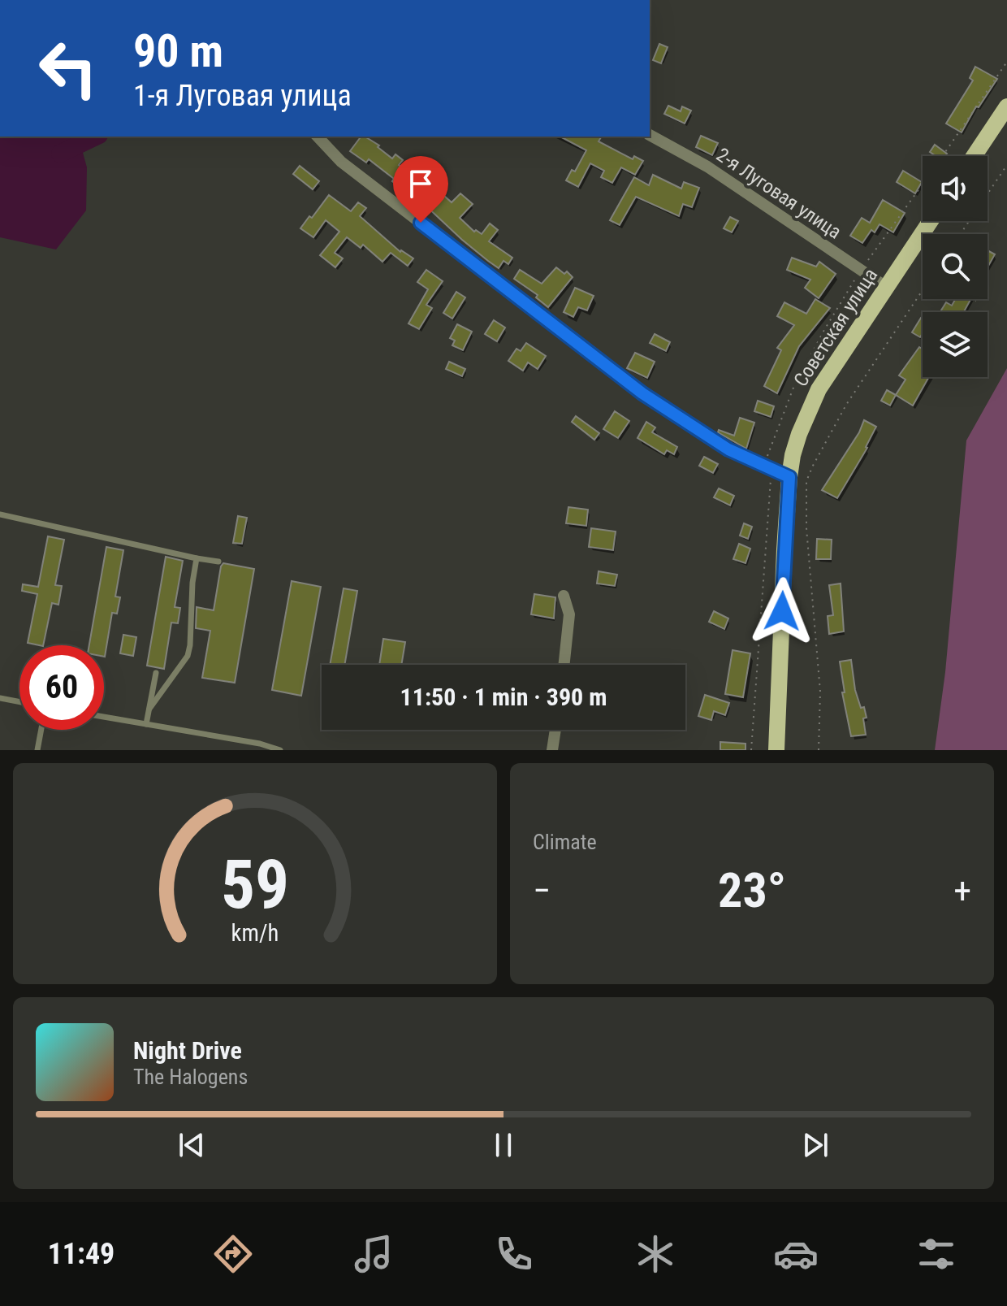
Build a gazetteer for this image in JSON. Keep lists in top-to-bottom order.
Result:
{
  "streets": {
    "main road": ["Советская улица"],
    "street": ["2-я Луговая улица"]
  },
  "crossings": [
    ["2-я Луговая улица", "Советская улица"]
  ],
  "page": {
    "turn": ["90 m", "1-я Луговая улица"],
    "limit": "60",
    "trip": "11:50 · 1 min · 390 m",
    "tile": "Climate",
    "heat": ["−", "23°", "+"],
    "song": ["Night Drive", "The Halogens"],
    "tabs": "11:49",
    "gauge": ["59", "km/h"]
  }
}
